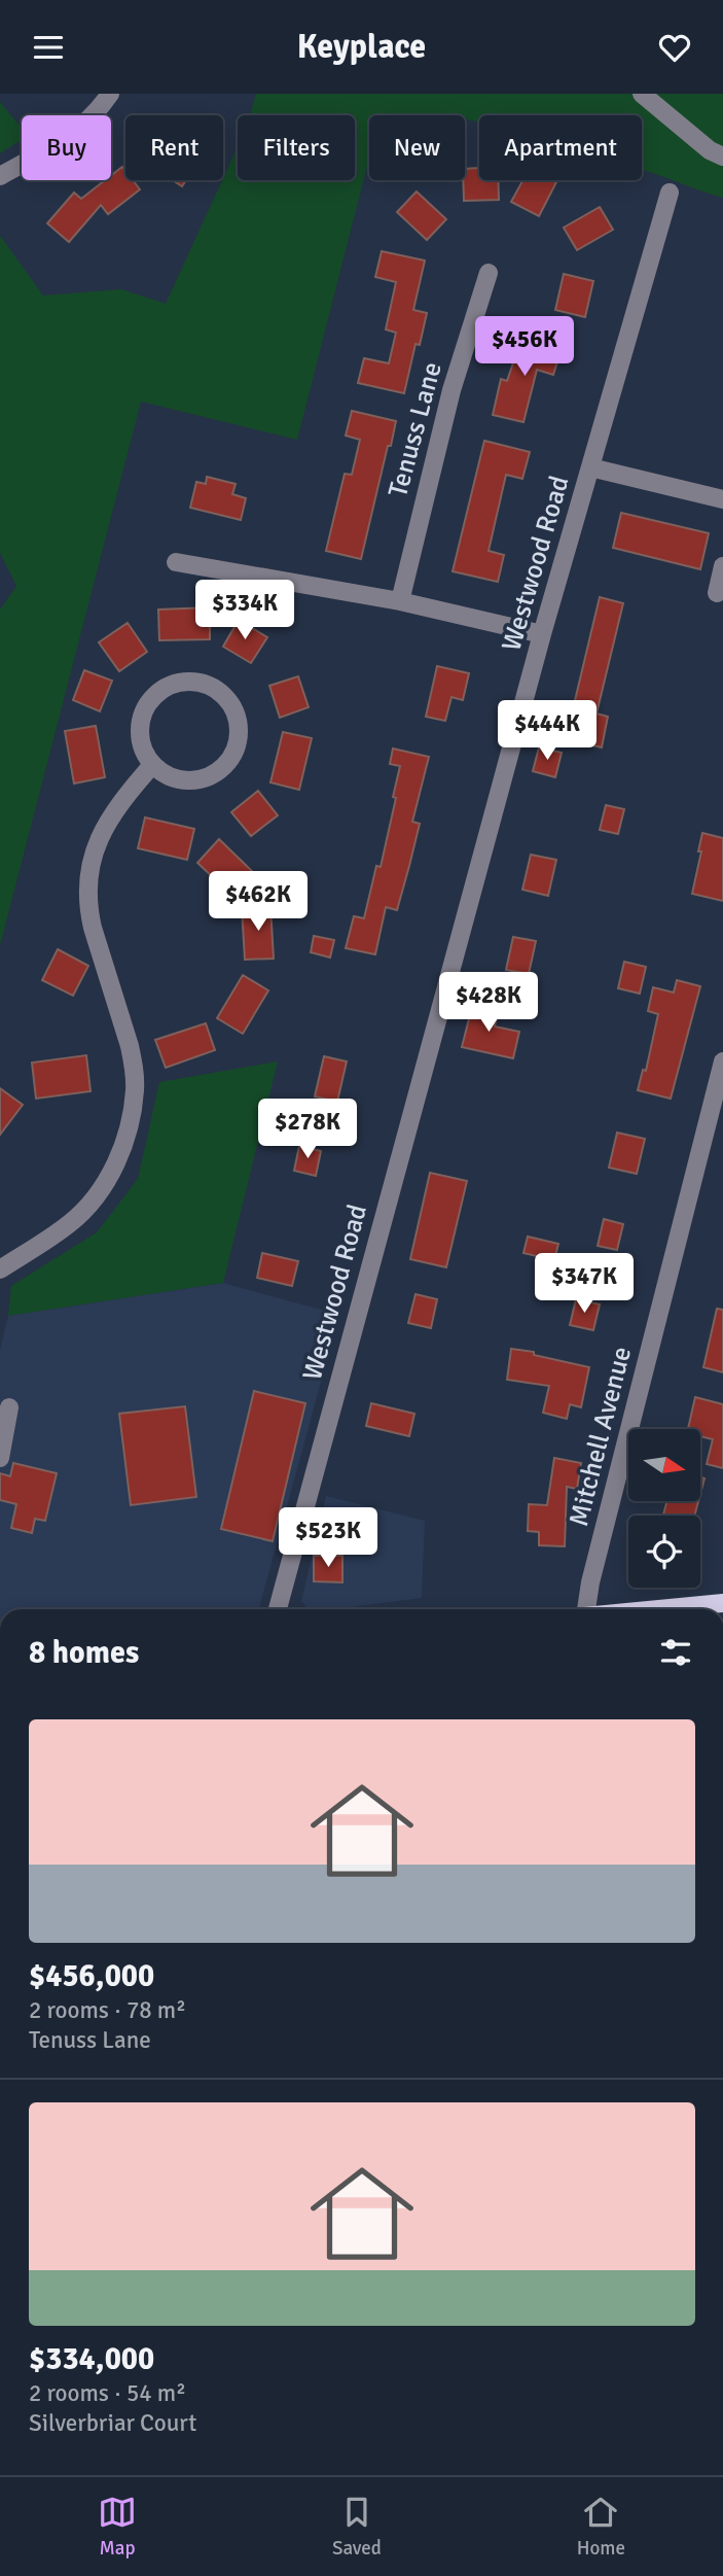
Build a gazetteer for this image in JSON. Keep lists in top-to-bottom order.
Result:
{
  "streets": {
    "street": ["Tenuss Lane", "Westwood Road", "Mitchell Avenue"]
  },
  "north": "right",
  "page": {
    "header": "Keyplace",
    "chip": [
      "Buy",
      "Rent",
      "Filters",
      "New",
      "Apartment"
    ],
    "price": [
      "$456K",
      "$334K",
      "$444K",
      "$462K",
      "$428K",
      "$278K",
      "$347K",
      "$523K"
    ],
    "heading": "8 homes",
    "list": [
      {
        "name": "$456,000",
        "note": "2 rooms · 78 m² · Tenuss Lane"
      },
      {
        "name": "$334,000",
        "note": "2 rooms · 54 m² · Silverbriar Court"
      }
    ],
    "tabs": ["Map", "Saved", "Home"]
  }
}
